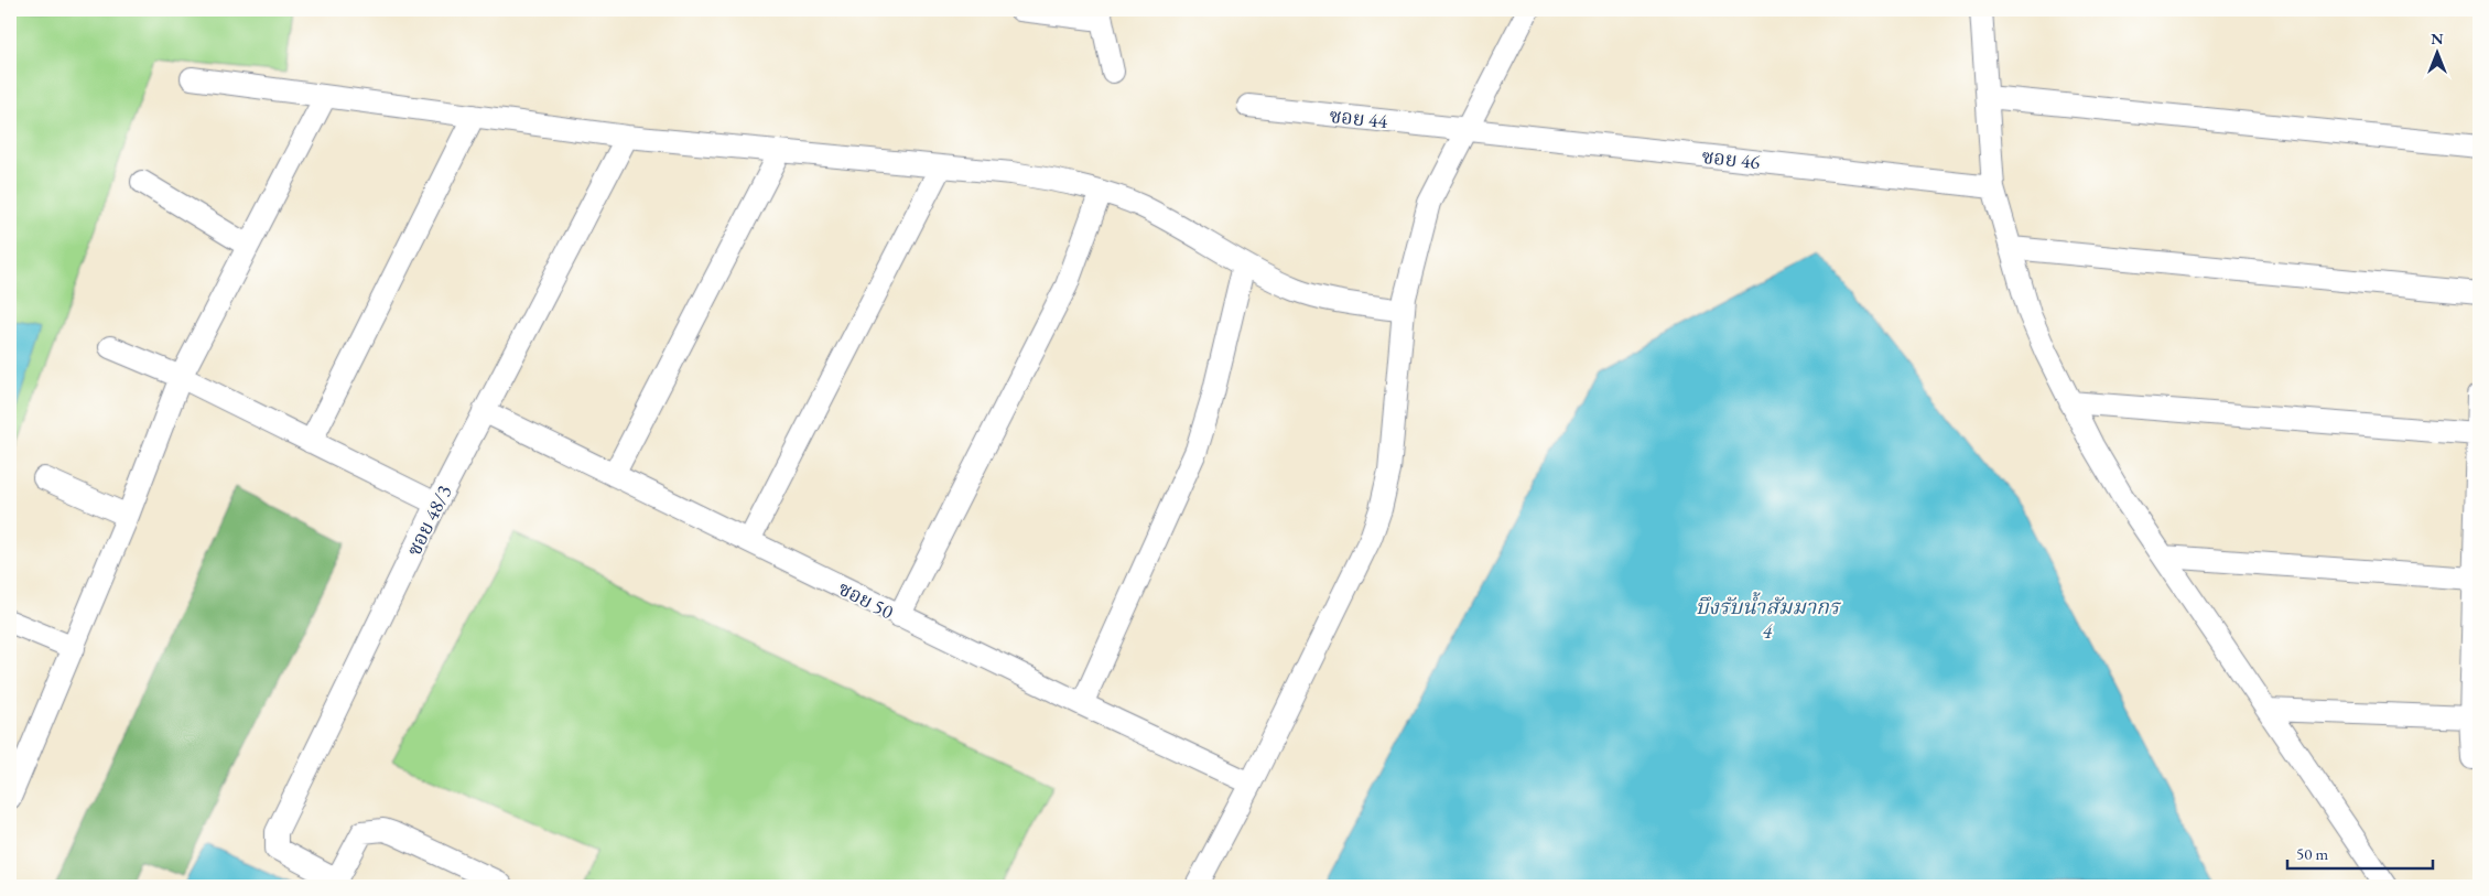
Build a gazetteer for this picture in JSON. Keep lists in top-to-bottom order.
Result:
{
  "streets": {
    "street": [
      "ซอย 44",
      "ซอย 46",
      "ซอย 48/3",
      "ซอย 50"
    ]
  },
  "crossings": [
    ["ซอย 44", "ซอย 46"],
    ["ซอย 48/3", "ซอย 50"]
  ],
  "water": ["บึงรับน้ำสัมมากร 4"],
  "scale_bar": "50 m",
  "north": "top"
}
